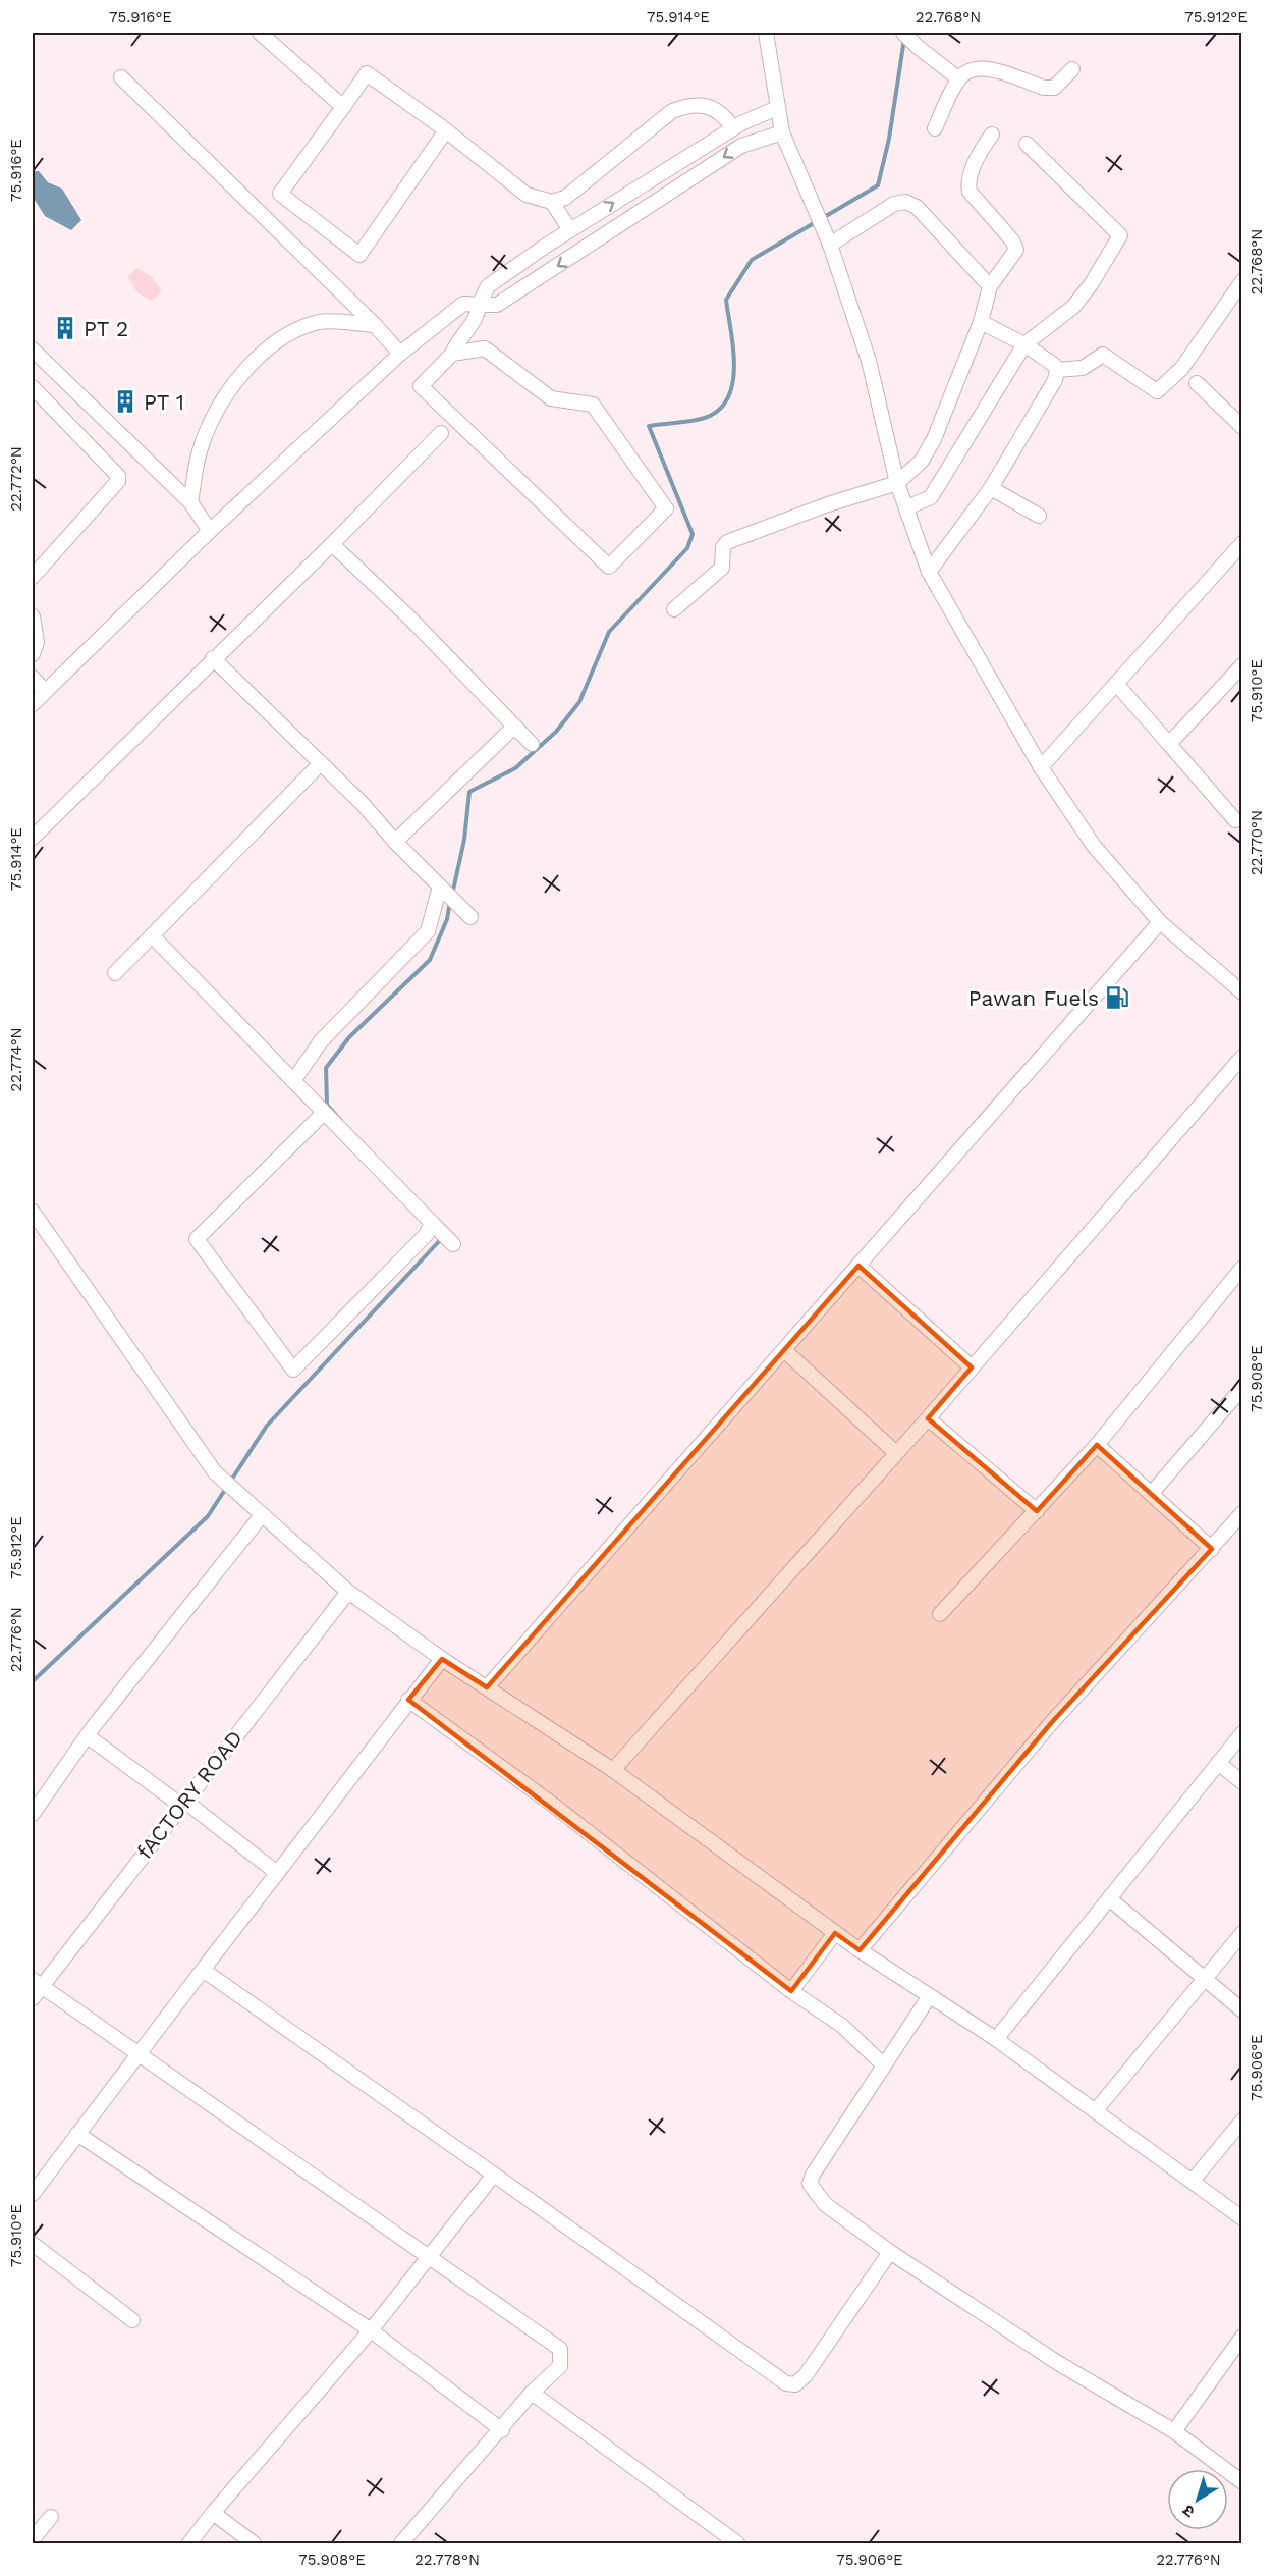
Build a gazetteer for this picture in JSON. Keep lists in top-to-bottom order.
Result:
{
  "streets": {
    "street": ["fACTORY ROAD"]
  },
  "places": {
    "building": ["PT 2", "PT 1"],
    "fuel station": ["Pawan Fuels"]
  },
  "north": "bottom left",
  "coordinates": [
    "75.916°E",
    "75.914°E",
    "22.768°N",
    "75.912°E",
    "22.772°N",
    "75.910°E",
    "22.770°N",
    "22.774°N",
    "75.908°E",
    "22.776°N",
    "75.906°E",
    "22.778°N"
  ]
}
